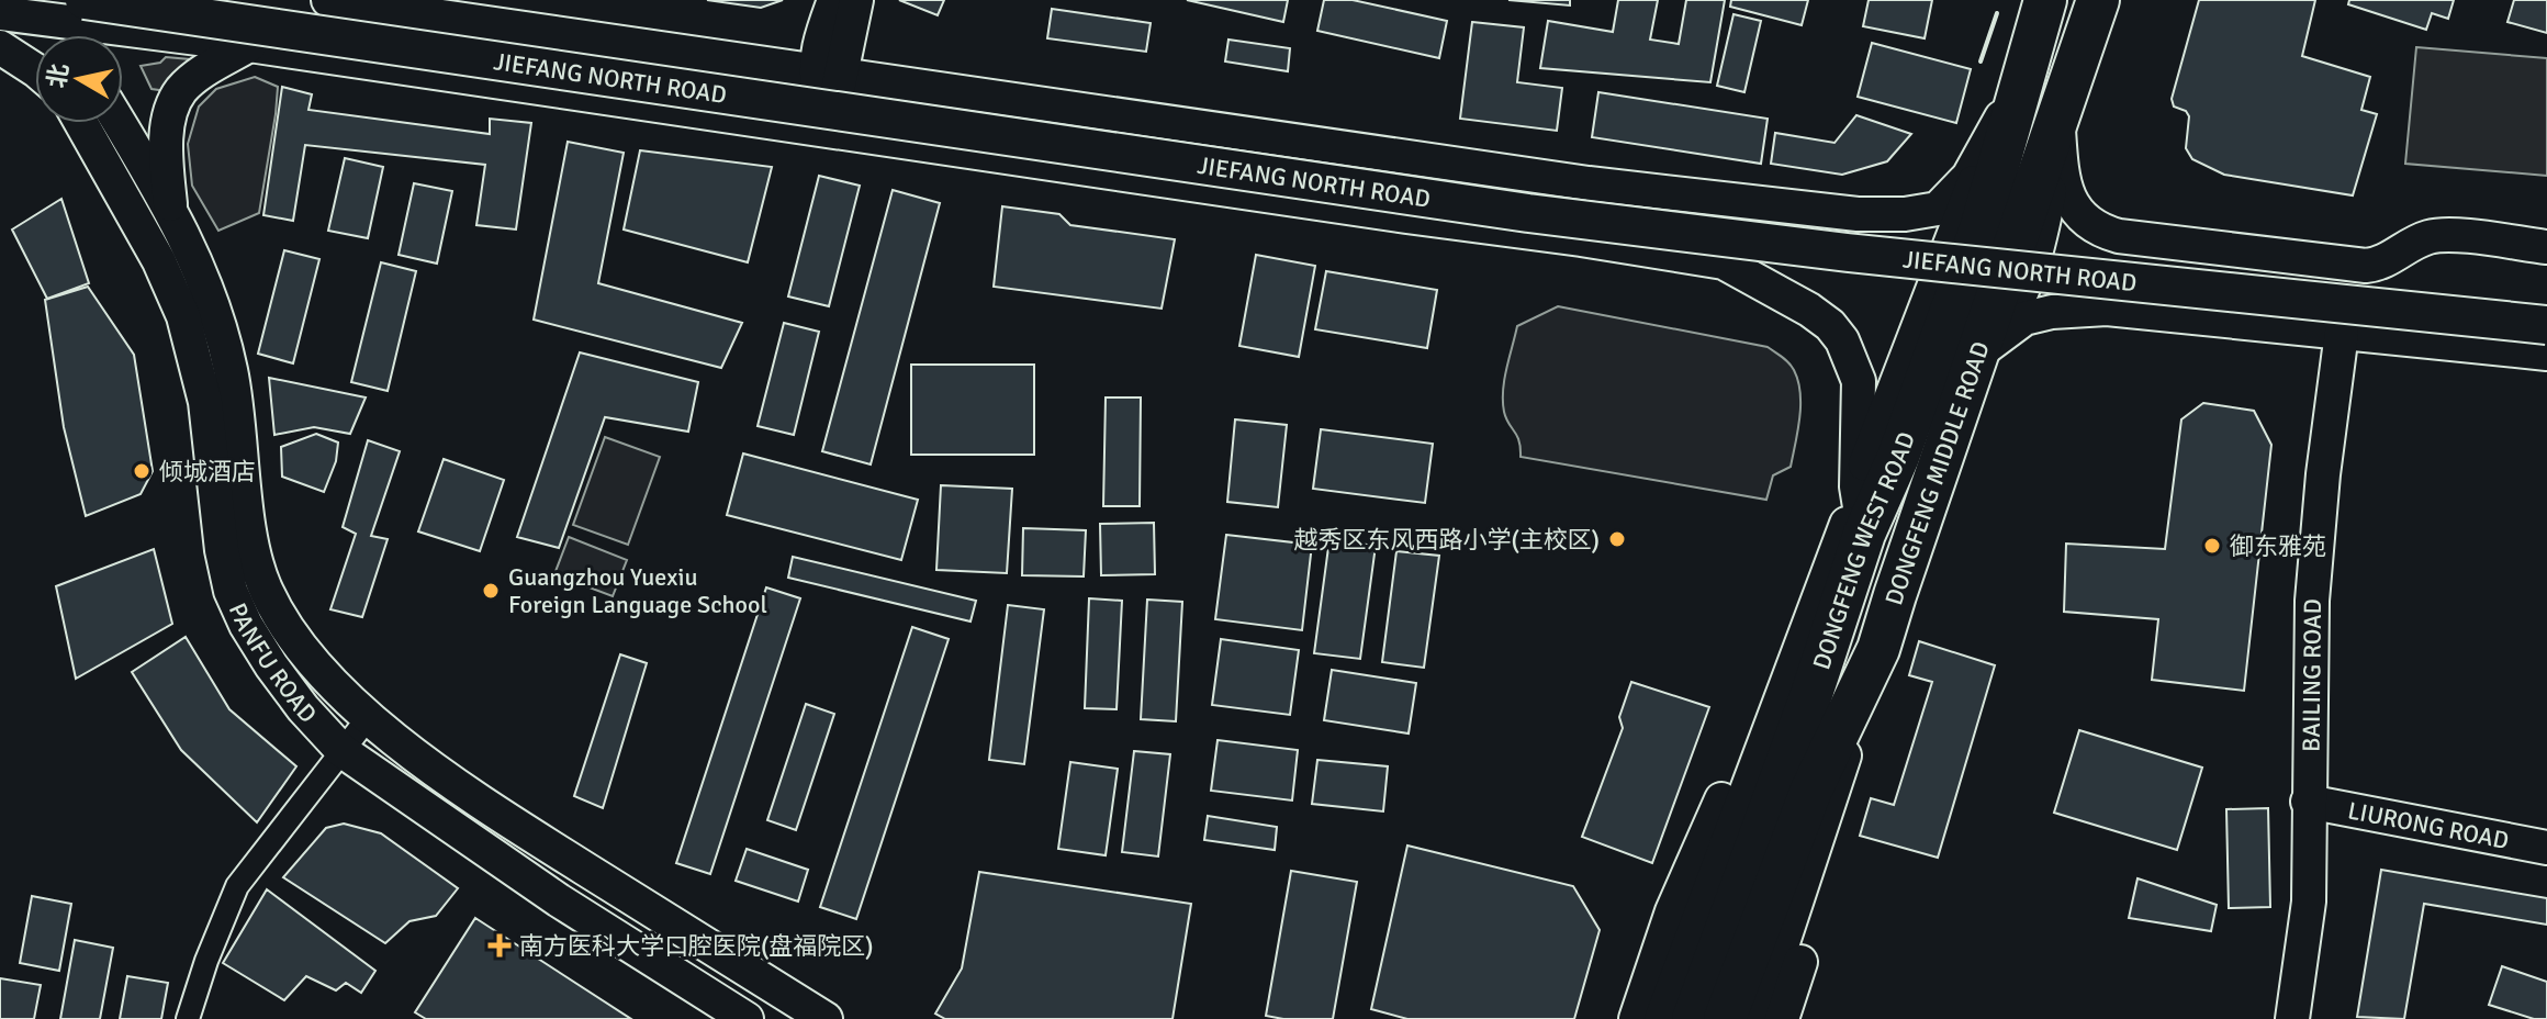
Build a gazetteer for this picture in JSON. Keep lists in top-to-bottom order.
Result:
{
  "streets": {
    "highway": ["DONGFENG MIDDLE ROAD", "DONGFENG WEST ROAD"],
    "main road": [
      "JIEFANG NORTH ROAD",
      "PANFU ROAD",
      "BAILING ROAD",
      "LIURONG ROAD"
    ]
  },
  "crossings": [
    ["JIEFANG NORTH ROAD", "DONGFENG WEST ROAD"],
    ["BAILING ROAD", "LIURONG ROAD"]
  ],
  "places": {
    "other": [
      "倾城酒店",
      "越秀区东风西路小学(主校区)",
      "御东雅苑",
      "Guangzhou Yuexiu Foreign Language School"
    ],
    "health": ["南方医科大学口腔医院(盘福院区)"]
  },
  "north": "left"
}
